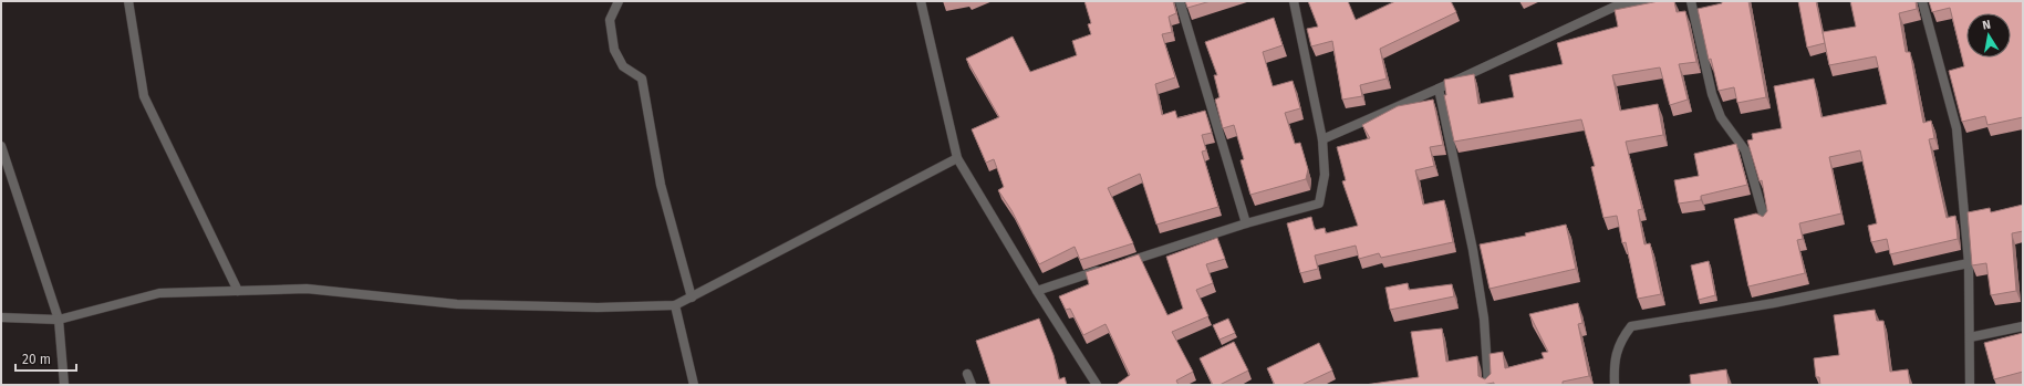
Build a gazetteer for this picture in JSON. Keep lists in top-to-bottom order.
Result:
{
  "scale_bar": "20 m",
  "north": "top"
}
